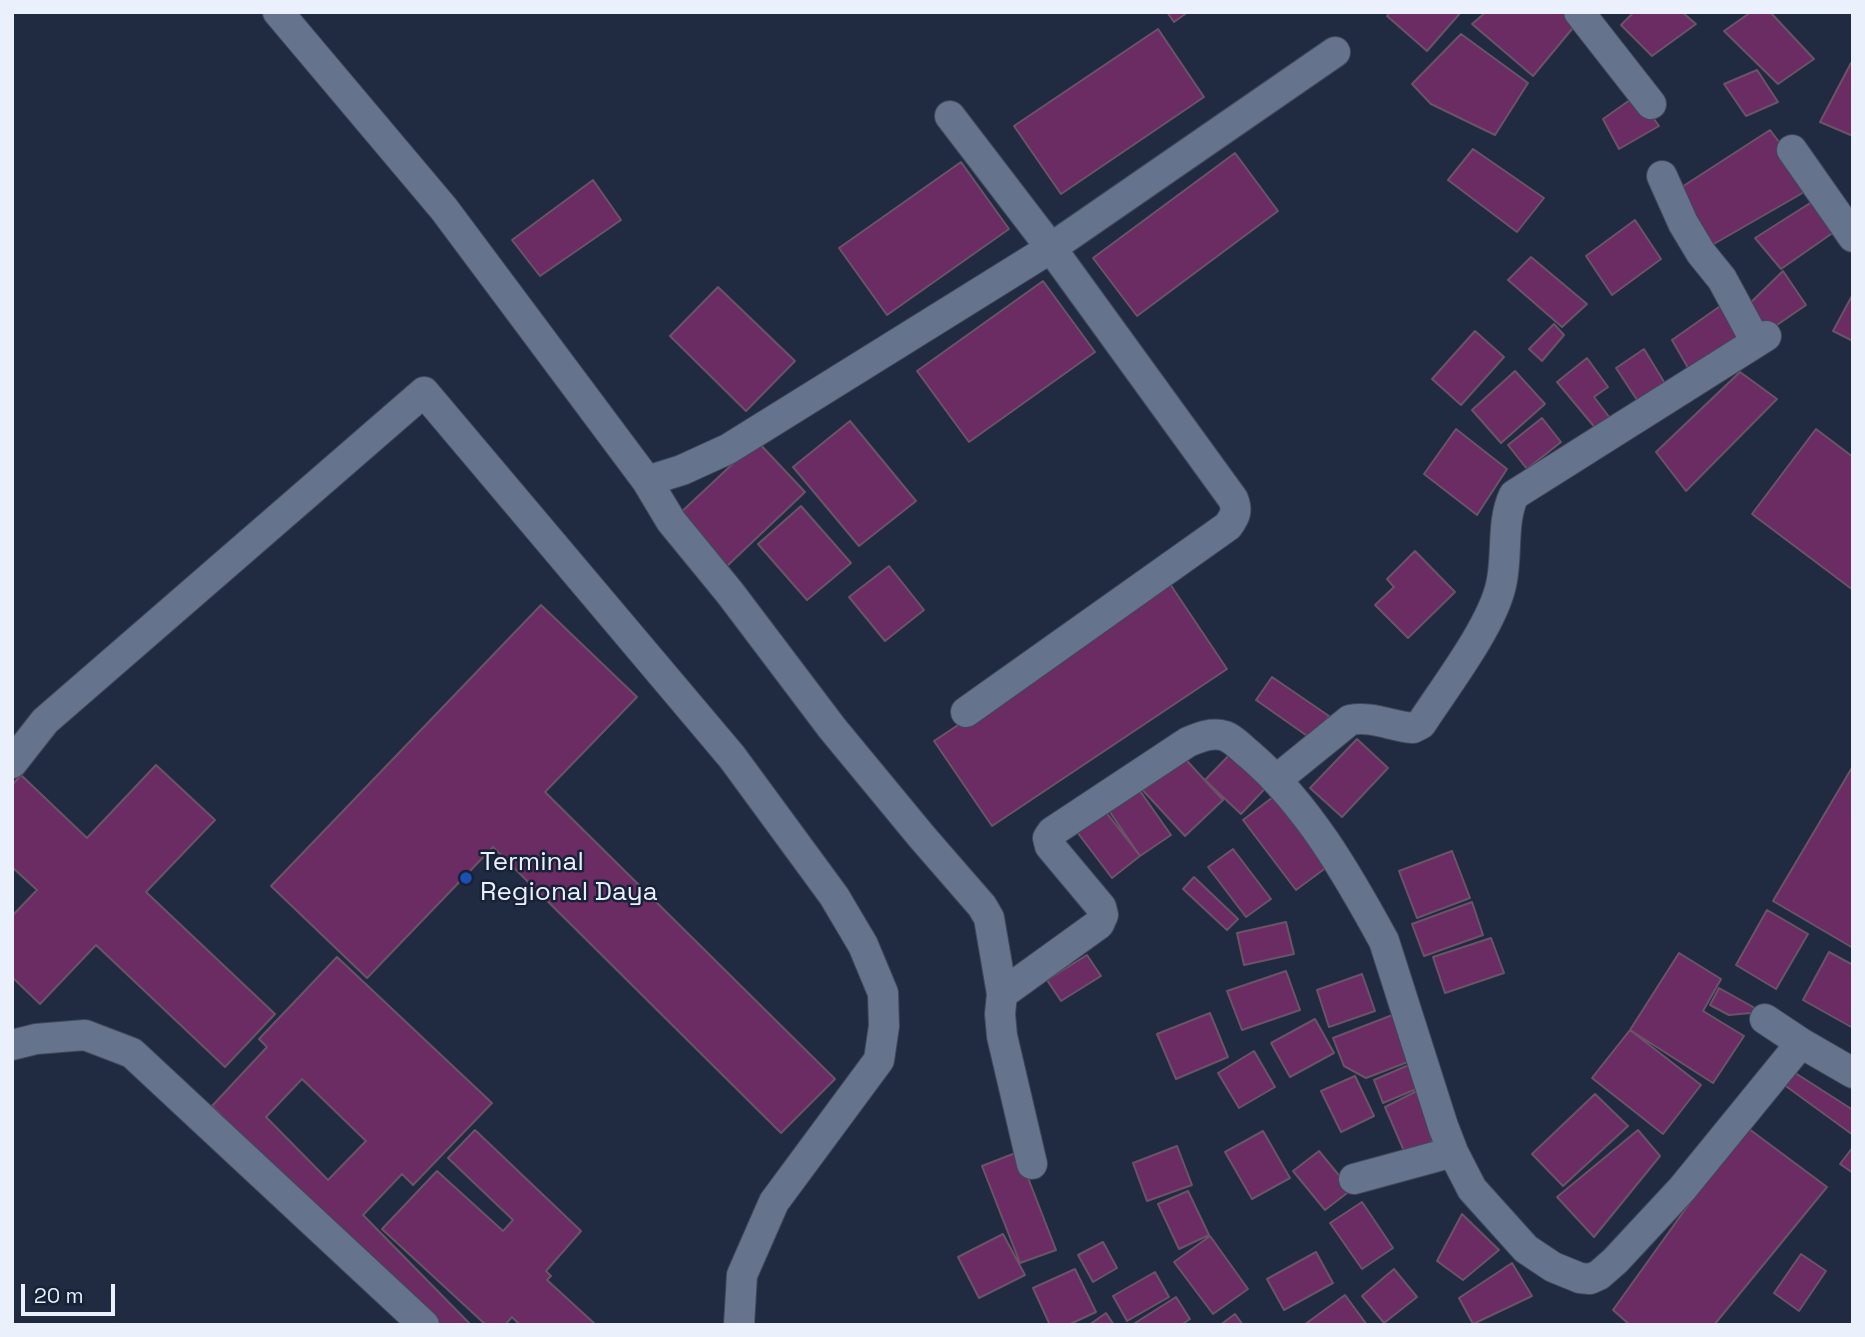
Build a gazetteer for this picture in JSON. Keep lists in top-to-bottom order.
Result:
{
  "places": ["Terminal Regional Daya"],
  "scale_bar": "20 m"
}
